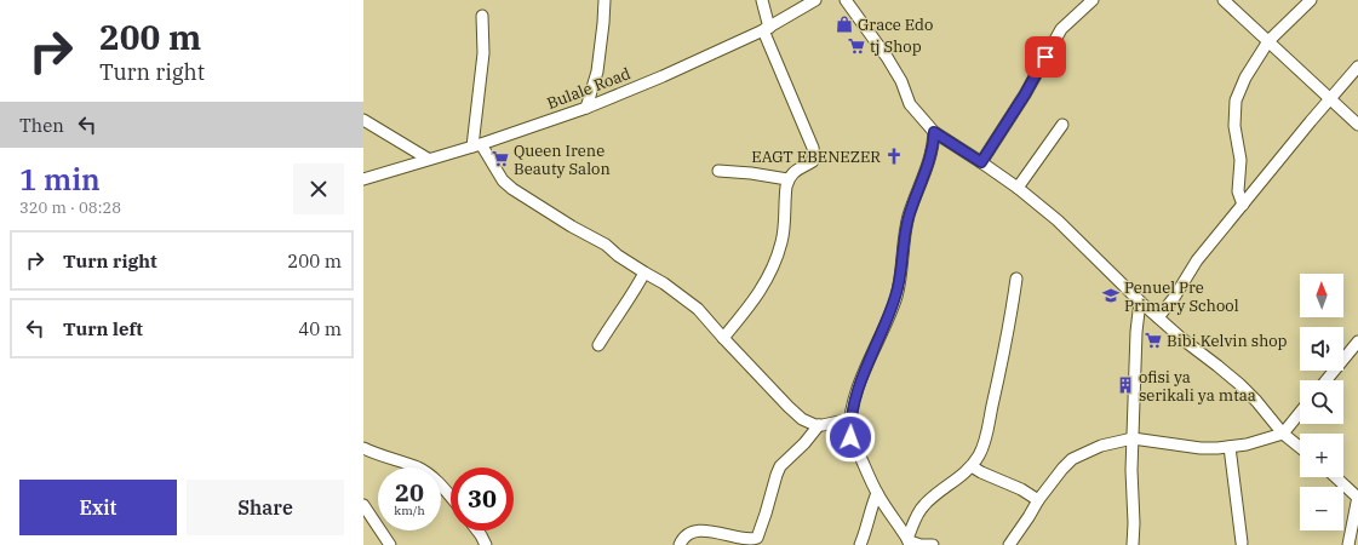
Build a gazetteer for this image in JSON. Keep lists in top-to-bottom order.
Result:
{
  "streets": {
    "street": ["Bulale Road"]
  },
  "places": {
    "shop": ["Grace Edo"],
    "supermarket": ["tj Shop", "Queen Irene Beauty Salon", "Bibi Kelvin shop"],
    "church": ["EAGT EBENEZER"],
    "school or university": ["Penuel Pre Primary School"],
    "building": ["ofisi ya serikali ya mtaa"]
  },
  "north": "top",
  "page": {
    "turn": ["200 m", "Turn right"],
    "then": "Then",
    "heading": ["1 min", "320 m · 08:28"],
    "list": [
      {
        "name": "Turn right",
        "value": "200 m"
      },
      {
        "name": "Turn left",
        "value": "40 m"
      }
    ],
    "map_buttons": ["+", "−"],
    "speed": "20 km/h",
    "limit": "30",
    "buttons": ["Exit", "Share"]
  }
}
